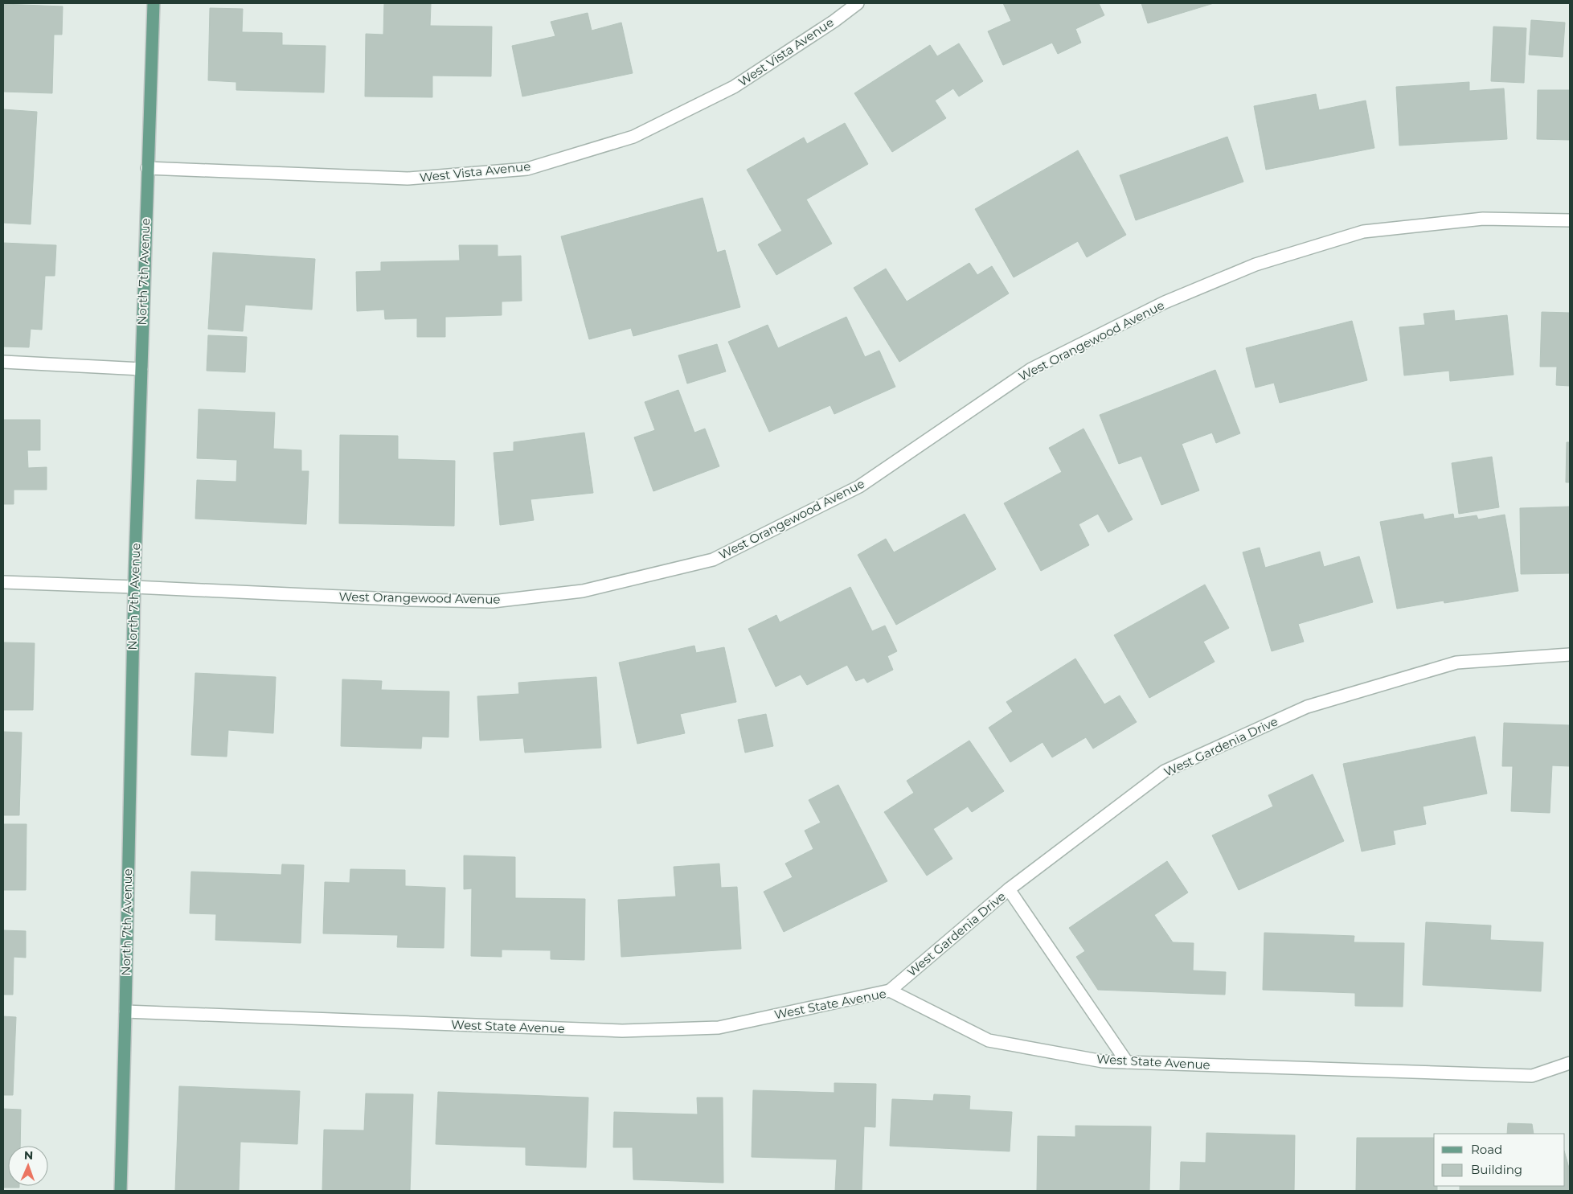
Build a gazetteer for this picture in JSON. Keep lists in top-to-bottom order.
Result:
{
  "streets": {
    "main road": ["North 7th Avenue"],
    "street": [
      "West Vista Avenue",
      "West Orangewood Avenue",
      "West Gardenia Drive",
      "West State Avenue"
    ]
  },
  "crossings": [
    ["West Vista Avenue", "North 7th Avenue"],
    ["North 7th Avenue", "West Orangewood Avenue"],
    ["North 7th Avenue", "West State Avenue"],
    ["West Gardenia Drive", "West State Avenue"]
  ],
  "legend": ["Road", "Building"],
  "north": "top"
}
